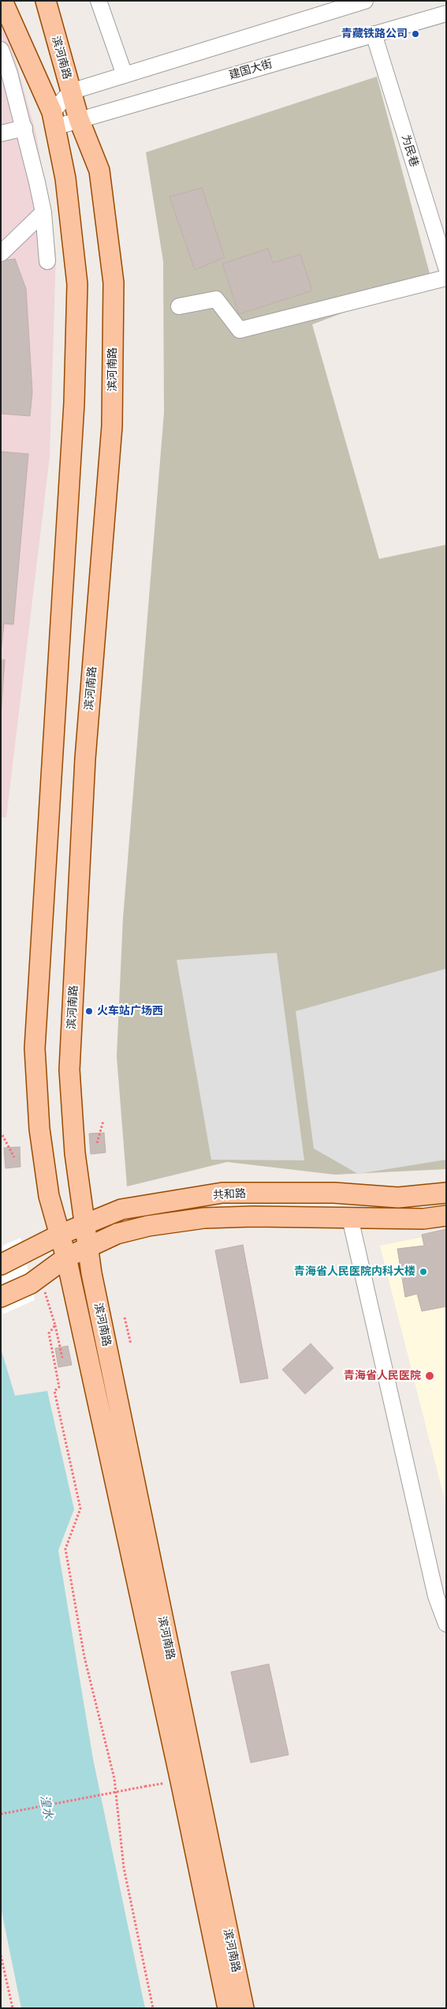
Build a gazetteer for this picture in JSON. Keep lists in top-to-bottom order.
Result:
{
  "streets": {
    "main road": ["滨河南路", "共和路"],
    "street": ["建国大街", "为民巷"]
  },
  "crossings": [
    ["滨河南路", "建国大街"],
    ["滨河南路", "共和路"],
    ["建国大街", "为民巷"]
  ],
  "water": ["湟水"],
  "places": [
    "青藏铁路公司",
    "火车站广场西",
    "青海省人民医院内科大楼",
    "青海省人民医院"
  ]
}
